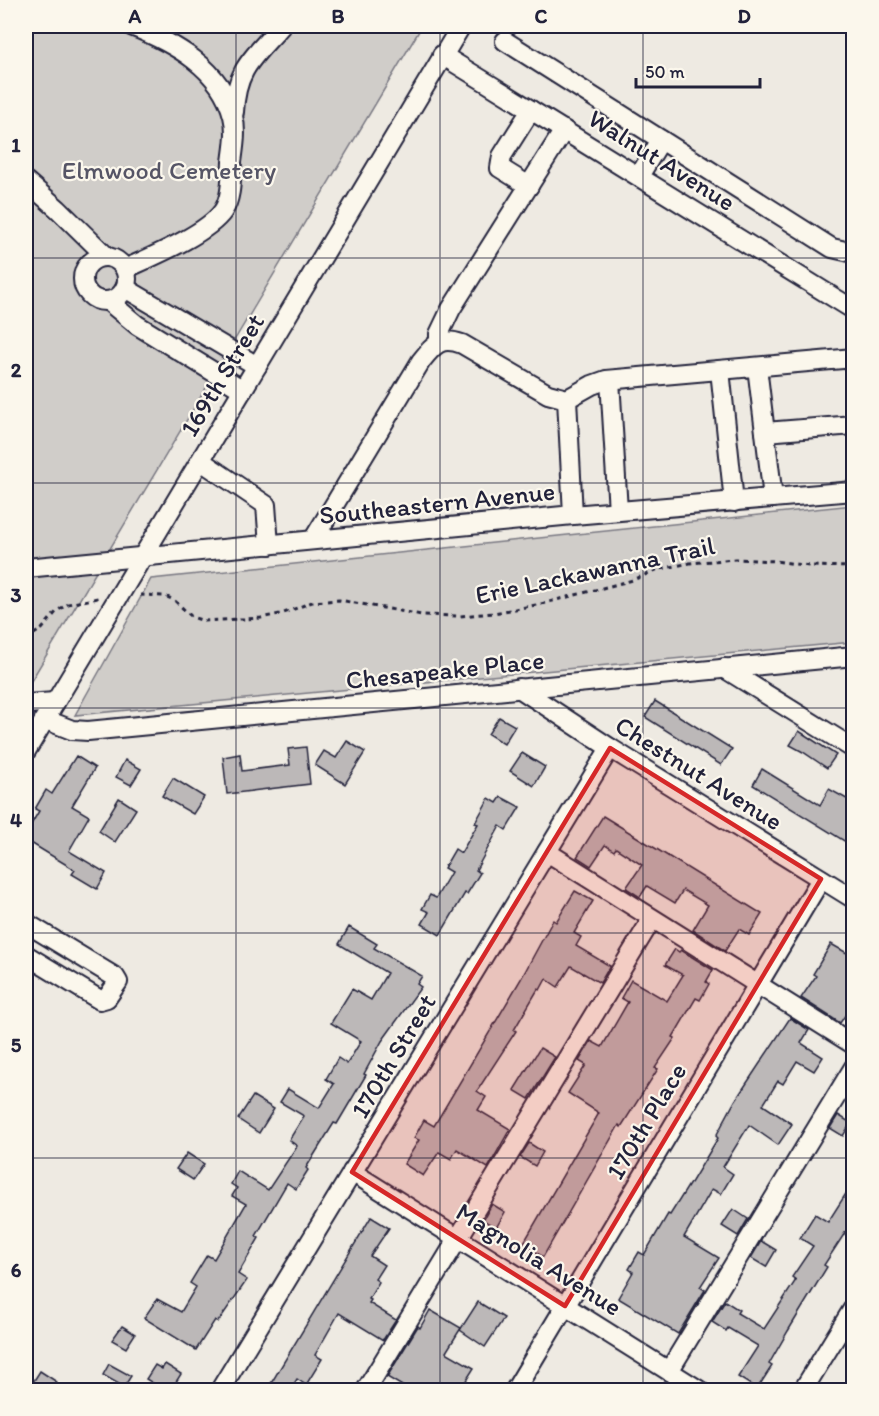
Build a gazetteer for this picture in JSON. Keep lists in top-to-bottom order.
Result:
{
  "streets": {
    "street": [
      "Walnut Avenue",
      "169th Street",
      "Southeastern Avenue",
      "Chesapeake Place",
      "Chestnut Avenue",
      "170th Street",
      "170th Place",
      "Magnolia Avenue"
    ],
    "path": ["Erie Lackawanna Trail"]
  },
  "crossings": [
    ["Walnut Avenue", "169th Street"],
    ["169th Street", "Southeastern Avenue"],
    ["169th Street", "Chesapeake Place"],
    ["Chesapeake Place", "Chestnut Avenue"],
    ["Chestnut Avenue", "170th Street"],
    ["Chestnut Avenue", "170th Place"],
    ["170th Street", "Magnolia Avenue"],
    ["170th Place", "Magnolia Avenue"]
  ],
  "parks": ["Elmwood Cemetery"],
  "scale_bar": "50 m",
  "grid": {
    "columns": [
      "A",
      "B",
      "C",
      "D"
    ],
    "rows": [
      "1",
      "2",
      "3",
      "4",
      "5",
      "6"
    ]
  }
}
